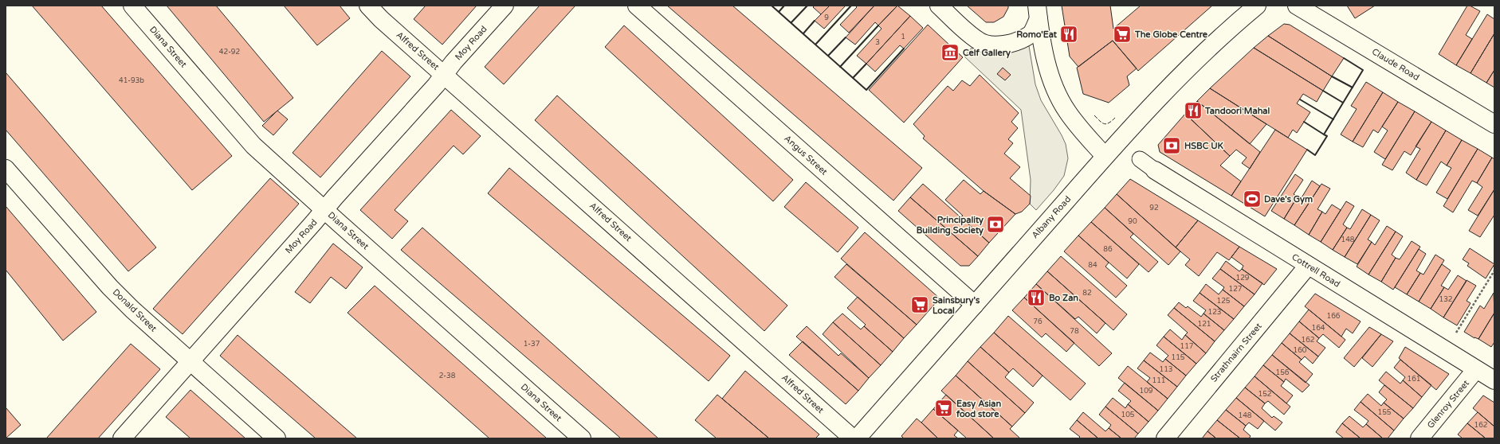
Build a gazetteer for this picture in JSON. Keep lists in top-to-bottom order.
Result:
{
  "streets": {
    "street": [
      "Moy Road",
      "Diana Street",
      "Alfred Street",
      "Claude Road",
      "Angus Street",
      "Albany Road",
      "Cottrell Road",
      "Donald Street",
      "Strathnairn Street",
      "Glenroy Street"
    ]
  },
  "crossings": [
    ["Moy Road", "Diana Street"],
    ["Moy Road", "Alfred Street"],
    ["Moy Road", "Donald Street"],
    ["Angus Street", "Albany Road"],
    ["Cottrell Road", "Strathnairn Street"],
    ["Cottrell Road", "Glenroy Street"]
  ],
  "places": {
    "restaurant": ["Romo'Eat", "Tandoori Mahal", "Bo Zan"],
    "supermarket": ["The Globe Centre", "Sainsbury's Local", "Easy Asian food store"],
    "museum": ["Celf Gallery"],
    "bank": ["HSBC UK", "Principality Building Society"],
    "sports": ["Dave's Gym"]
  },
  "house_numbers": [
    "9",
    "1",
    "3",
    "42-92",
    "41-93b",
    "92",
    "90",
    "148",
    "86",
    "84",
    "129",
    "127",
    "82",
    "132",
    "125",
    "123",
    "166",
    "76",
    "121",
    "164",
    "78",
    "162",
    "1-37",
    "117",
    "160",
    "115",
    "113",
    "156",
    "2-38",
    "161",
    "111",
    "109",
    "152",
    "155",
    "105",
    "148",
    "162"
  ]
}
